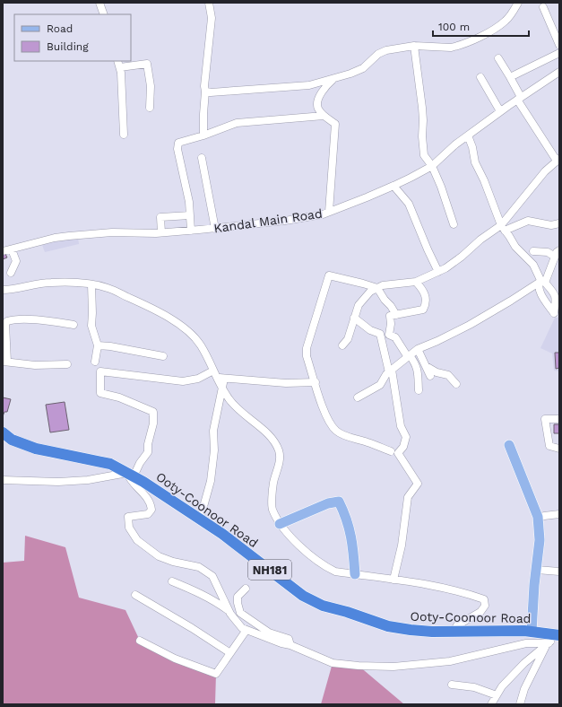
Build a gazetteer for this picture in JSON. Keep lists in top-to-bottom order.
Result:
{
  "streets": {
    "highway": ["Ooty-Coonoor Road", "NH181"],
    "street": ["Kandal Main Road"]
  },
  "legend": ["Road", "Building"],
  "scale_bar": "100 m"
}
